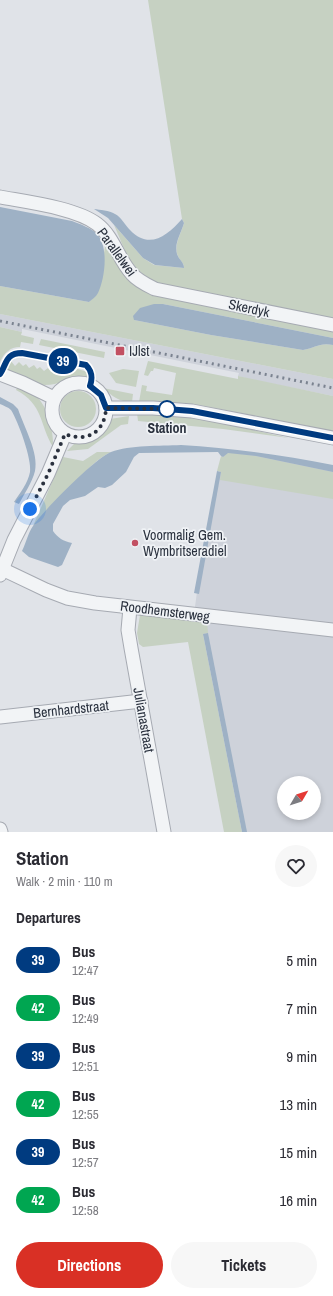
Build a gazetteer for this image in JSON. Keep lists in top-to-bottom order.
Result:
{
  "streets": {
    "street": [
      "Parallelwei",
      "Skerdyk",
      "Roodhemsterweg",
      "Bernhardstraat",
      "Julianastraat"
    ]
  },
  "crossings": [
    ["Parallelwei", "Skerdyk"],
    ["Roodhemsterweg", "Julianastraat"],
    ["Bernhardstraat", "Julianastraat"]
  ],
  "places": {
    "transit": ["IJlst"],
    "other": ["Station", "Voormalig Gem. Wymbritseradiel"]
  },
  "lines": ["bus line 39"],
  "north": "top right",
  "page": {
    "on_map": "39",
    "heading": [
      ["Station", "Walk · 2 min · 110 m"],
      "Departures"
    ],
    "list": [
      {
        "mark": "39",
        "name": "Bus",
        "note": "12:47",
        "value": "5 min"
      },
      {
        "mark": "42",
        "name": "Bus",
        "note": "12:49",
        "value": "7 min"
      },
      {
        "mark": "39",
        "name": "Bus",
        "note": "12:51",
        "value": "9 min"
      },
      {
        "mark": "42",
        "name": "Bus",
        "note": "12:55",
        "value": "13 min"
      },
      {
        "mark": "39",
        "name": "Bus",
        "note": "12:57",
        "value": "15 min"
      },
      {
        "mark": "42",
        "name": "Bus",
        "note": "12:58",
        "value": "16 min"
      }
    ],
    "buttons": ["Directions", "Tickets"]
  }
}
